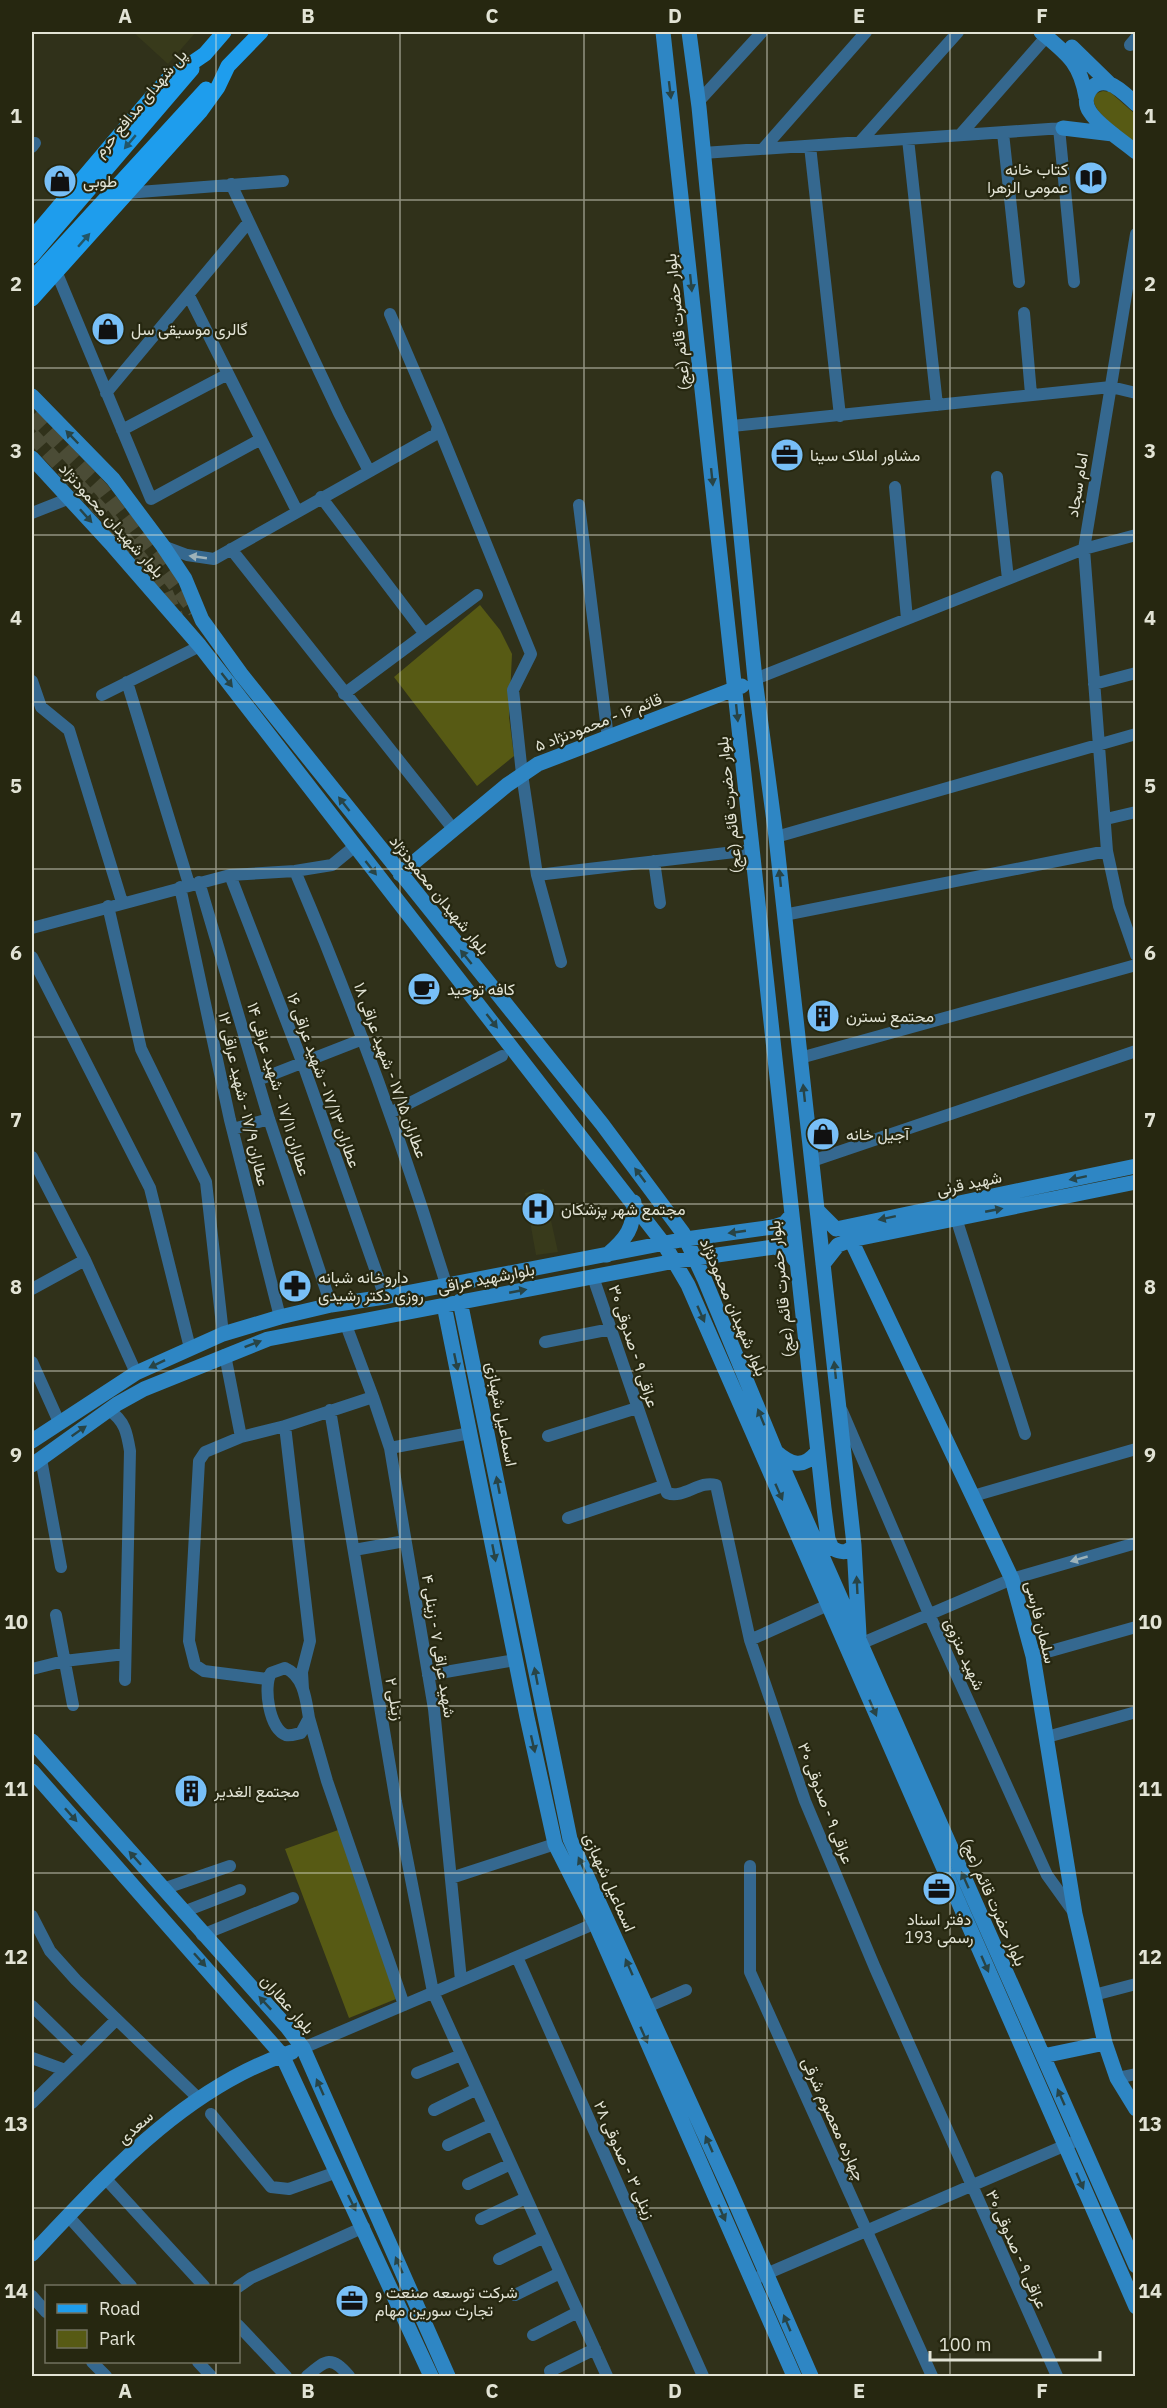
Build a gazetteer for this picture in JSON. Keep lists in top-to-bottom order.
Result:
{
  "streets": {
    "main road": [
      "پل شهدای مدافع حرم",
      "بلوار حضرت قائم (عج)",
      "بلوار شهیدان محمودنژاد",
      "قائم ۱۶ - محمودنژاد ۵",
      "شهید قرنی",
      "بلوارشهید عراقی",
      "اسماعیل شهبازی",
      "سلمان فارسی",
      "بلوار عطاران",
      "سعدی"
    ],
    "street": [
      "امام سجاد",
      "عطاران ۱۷/۱۵ - شهید عراقی ۱۸",
      "عطاران ۱۷/۱۳ - شهید عراقی ۱۶",
      "عطاران ۱۷/۱۱ - شهید عراقی ۱۴",
      "عطاران ۱۷/۹ - شهید عراقی ۱۲",
      "عراقی ۹ - صدوقی ۳۰",
      "شهید عراقی ۷ - زینلی ۴",
      "شهید منزوی",
      "زینلی ۲",
      "چهارده معصوم شرقی",
      "زینلی ۳ - صدوقی ۲۸"
    ]
  },
  "crossings": [
    ["بلوار حضرت قائم (عج)", "بلوار شهیدان محمودنژاد"],
    ["بلوار حضرت قائم (عج)", "قائم ۱۶ - محمودنژاد ۵"],
    ["بلوار حضرت قائم (عج)", "بلوارشهید عراقی"],
    ["بلوار حضرت قائم (عج)", "شهید منزوی"],
    ["بلوار شهیدان محمودنژاد", "قائم ۱۶ - محمودنژاد ۵"],
    ["بلوار شهیدان محمودنژاد", "بلوارشهید عراقی"],
    ["عطاران ۱۷/۱۵ - شهید عراقی ۱۸", "بلوارشهید عراقی"],
    ["عطاران ۱۷/۱۳ - شهید عراقی ۱۶", "بلوارشهید عراقی"],
    ["عطاران ۱۷/۱۱ - شهید عراقی ۱۴", "عطاران ۱۷/۹ - شهید عراقی ۱۲"],
    ["عطاران ۱۷/۱۱ - شهید عراقی ۱۴", "بلوارشهید عراقی"],
    ["عطاران ۱۷/۹ - شهید عراقی ۱۲", "بلوارشهید عراقی"],
    ["شهید قرنی", "سلمان فارسی"],
    ["بلوارشهید عراقی", "عراقی ۹ - صدوقی ۳۰"],
    ["بلوارشهید عراقی", "اسماعیل شهبازی"],
    ["بلوارشهید عراقی", "شهید عراقی ۷ - زینلی ۴"],
    ["سلمان فارسی", "شهید منزوی"],
    ["بلوار عطاران", "سعدی"]
  ],
  "places": {
    "library": ["کتاب خانه عمومی الزهرا"],
    "shop": ["طوبی", "گالری موسیقی سل", "آجیل خانه"],
    "office": ["مشاور املاک سینا", "دفتر اسناد رسمی 193", "شرکت توسعه صنعت و تجارت سورین مهام"],
    "cafe": ["کافه توحید"],
    "building": ["محتمع نسترن", "مجتمع الغدیر"],
    "hospital": ["مجتمع شهر پزشکان"],
    "pharmacy": ["داروخانه شبانه روزی دکتر رشیدی"]
  },
  "legend": ["Road", "Park"],
  "scale_bar": "100 m",
  "grid": {
    "columns": [
      "A",
      "B",
      "C",
      "D",
      "E",
      "F"
    ],
    "rows": [
      "1",
      "2",
      "3",
      "4",
      "5",
      "6",
      "7",
      "8",
      "9",
      "10",
      "11",
      "12",
      "13",
      "14"
    ]
  }
}
